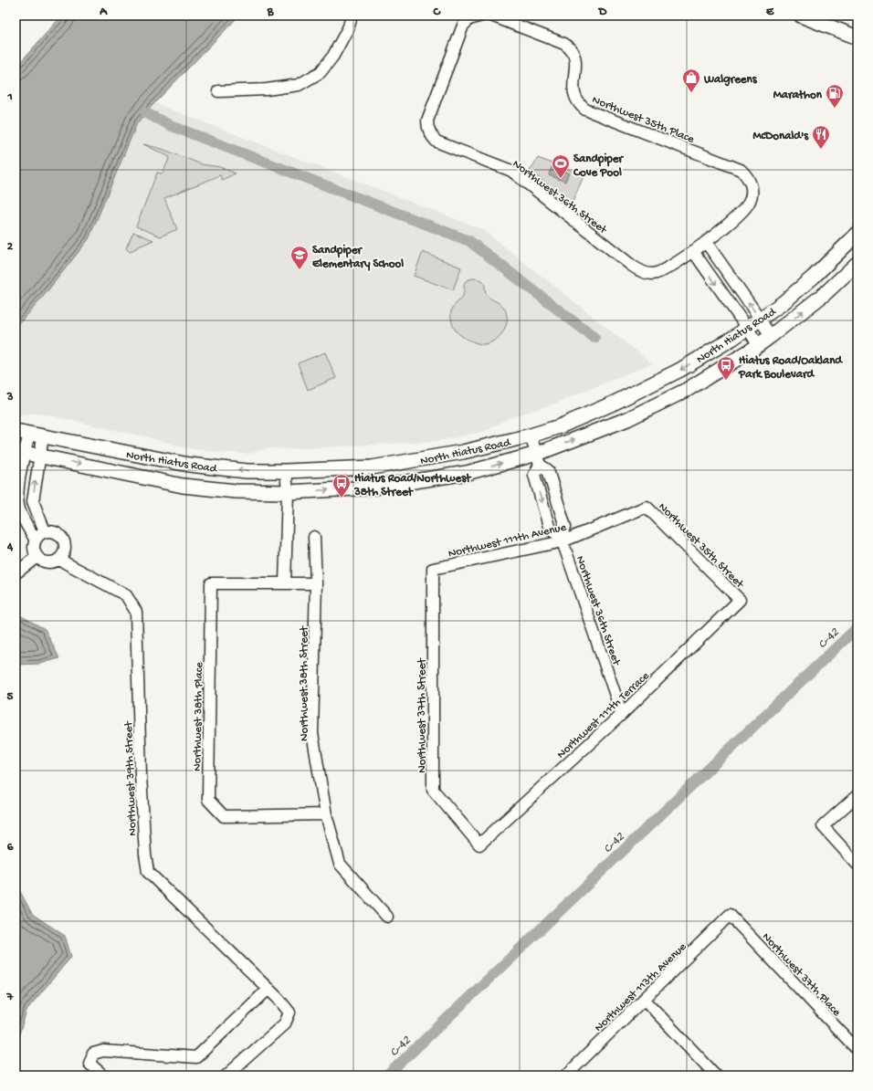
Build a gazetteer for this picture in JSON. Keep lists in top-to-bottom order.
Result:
{
  "streets": {
    "main road": ["North Hiatus Road"],
    "street": [
      "Northwest 35th Place",
      "Northwest 36th Street",
      "Northwest 111th Avenue",
      "Northwest 35th Street",
      "Northwest 38th Street",
      "Northwest 111th Terrace",
      "Northwest 37th Street",
      "Northwest 38th Place",
      "Northwest 39th Street",
      "Northwest 37th Place",
      "Northwest 113th Avenue"
    ]
  },
  "crossings": [
    ["Northwest 36th Street", "North Hiatus Road"],
    ["Northwest 36th Street", "Northwest 111th Avenue"],
    ["Northwest 36th Street", "Northwest 111th Terrace"],
    ["Northwest 111th Avenue", "Northwest 35th Street"],
    ["Northwest 111th Avenue", "Northwest 37th Street"],
    ["Northwest 35th Street", "Northwest 111th Terrace"],
    ["Northwest 38th Street", "Northwest 38th Place"],
    ["Northwest 111th Terrace", "Northwest 37th Street"],
    ["Northwest 37th Place", "Northwest 113th Avenue"]
  ],
  "water": ["C-42"],
  "places": {
    "shop": ["Walgreens"],
    "fuel station": ["Marathon"],
    "restaurant": ["McDonald's"],
    "sports": ["Sandpiper Cove Pool"],
    "school or university": ["Sandpiper Elementary School"],
    "bus stop": ["Hiatus Road/Oakland Park Boulevard", "Hiatus Road/Northwest 38th Street"]
  },
  "grid": {
    "columns": [
      "A",
      "B",
      "C",
      "D",
      "E"
    ],
    "rows": [
      "1",
      "2",
      "3",
      "4",
      "5",
      "6",
      "7"
    ]
  }
}
